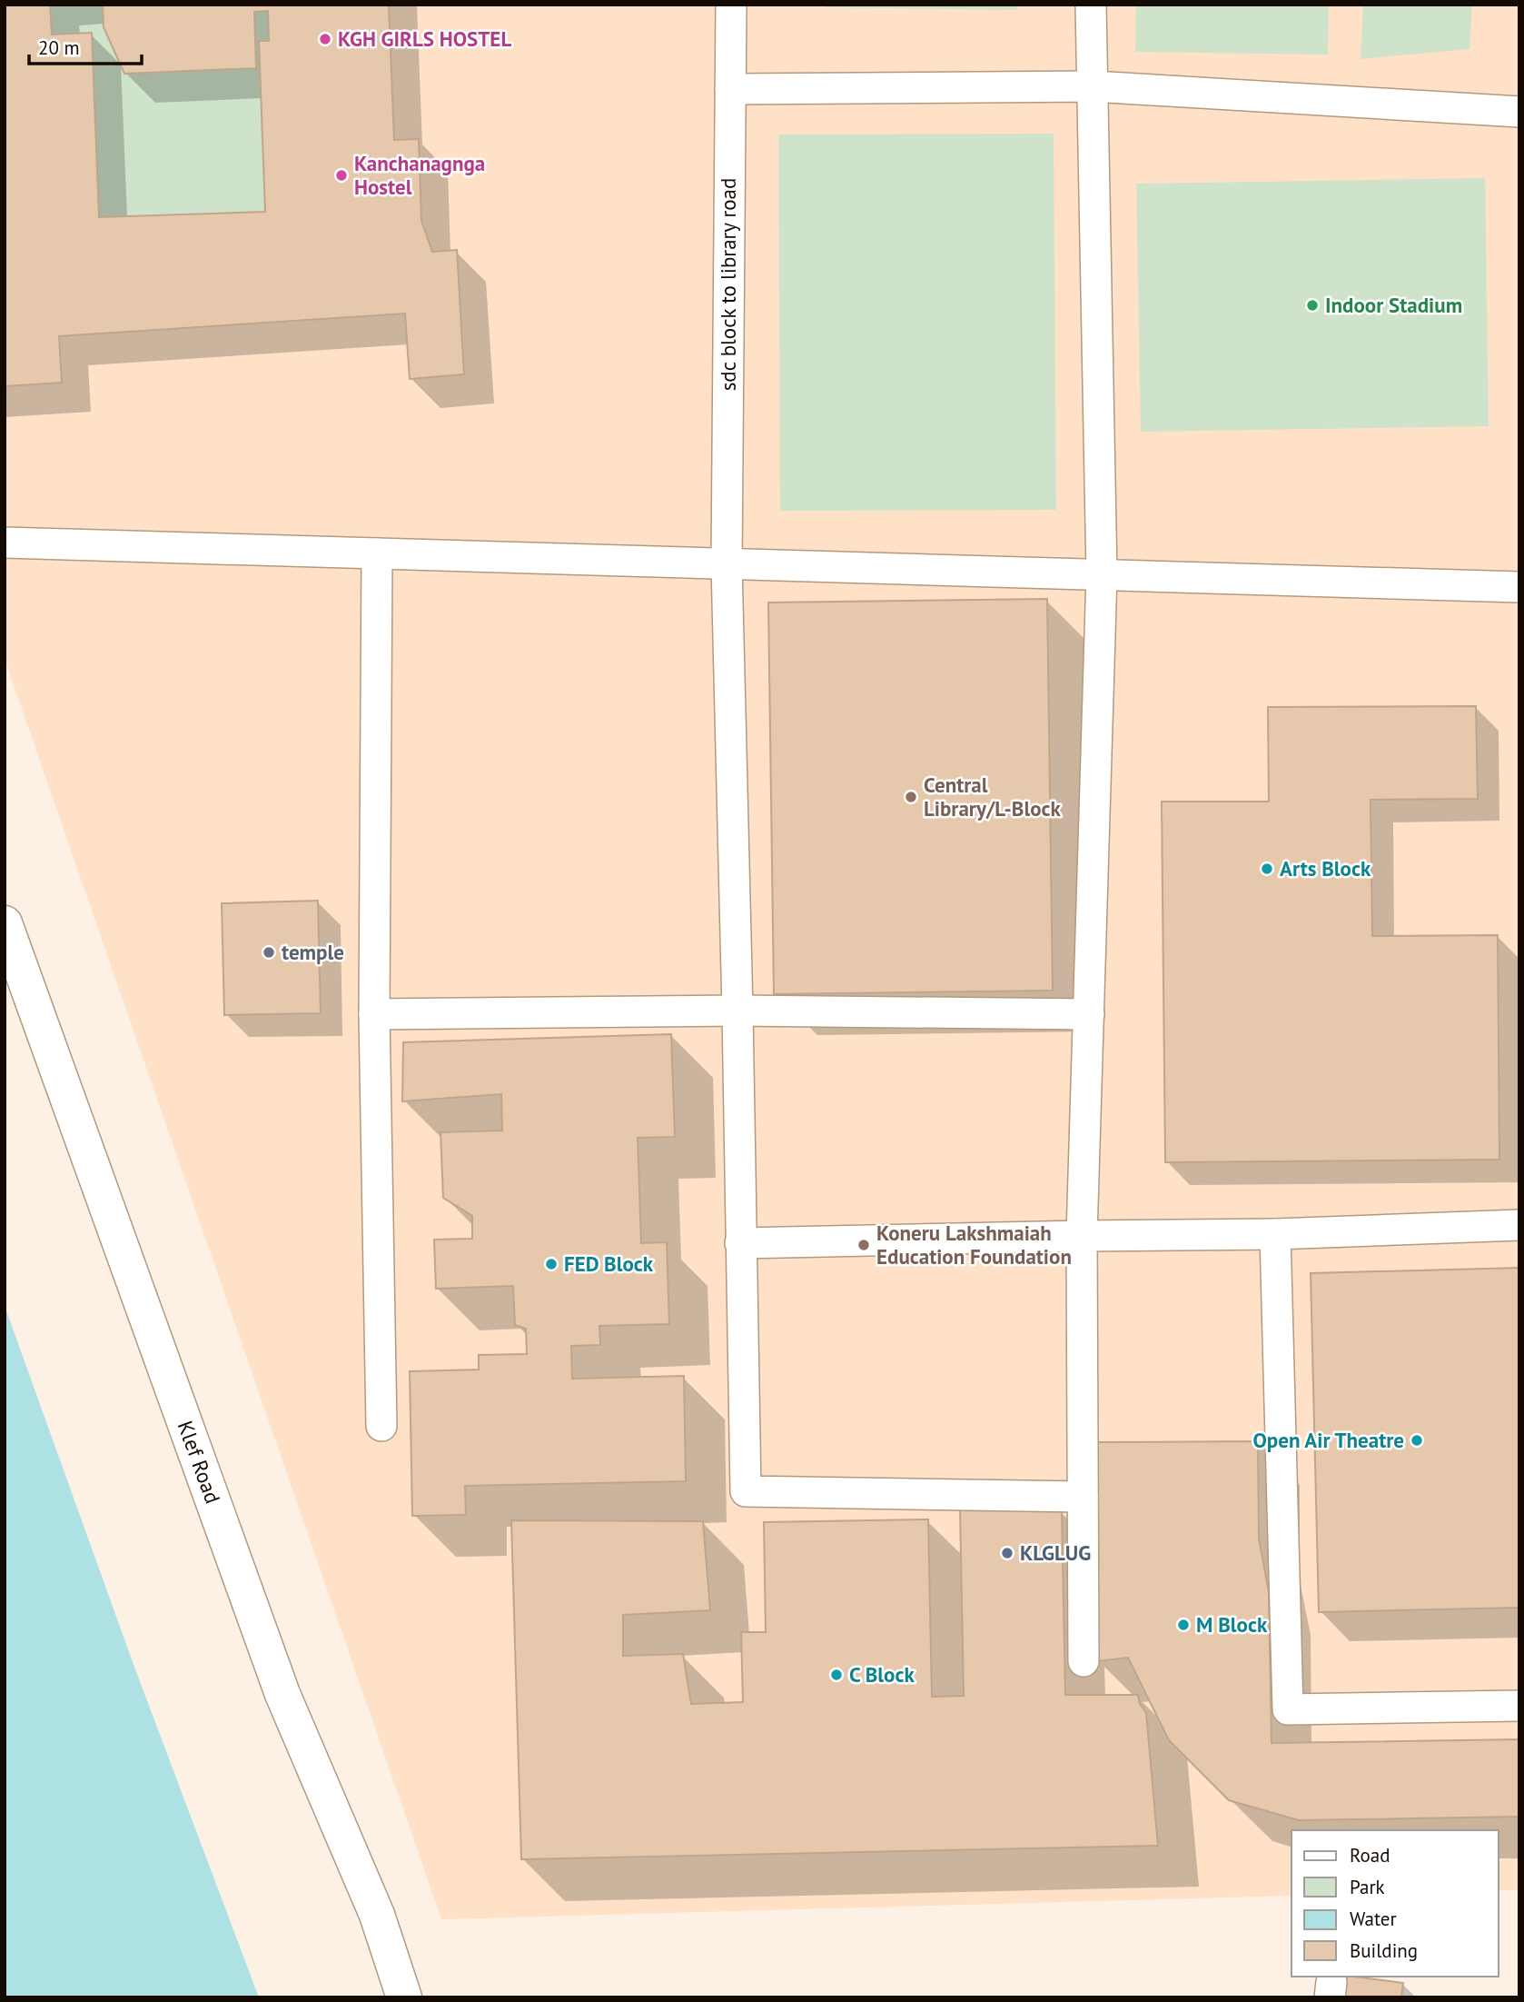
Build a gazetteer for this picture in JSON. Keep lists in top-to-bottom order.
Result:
{
  "streets": {
    "main road": ["Klef Road"],
    "street": ["sdc block to library road"]
  },
  "places": [
    "KGH GIRLS HOSTEL",
    "Kanchanagnga Hostel",
    "Indoor Stadium",
    "Central Library/L-Block",
    "Arts Block",
    "temple",
    "Koneru Lakshmaiah Education Foundation",
    "FED Block",
    "Open Air Theatre",
    "KLGLUG",
    "M Block",
    "C Block"
  ],
  "legend": [
    "Road",
    "Park",
    "Water",
    "Building"
  ],
  "scale_bar": "20 m"
}
